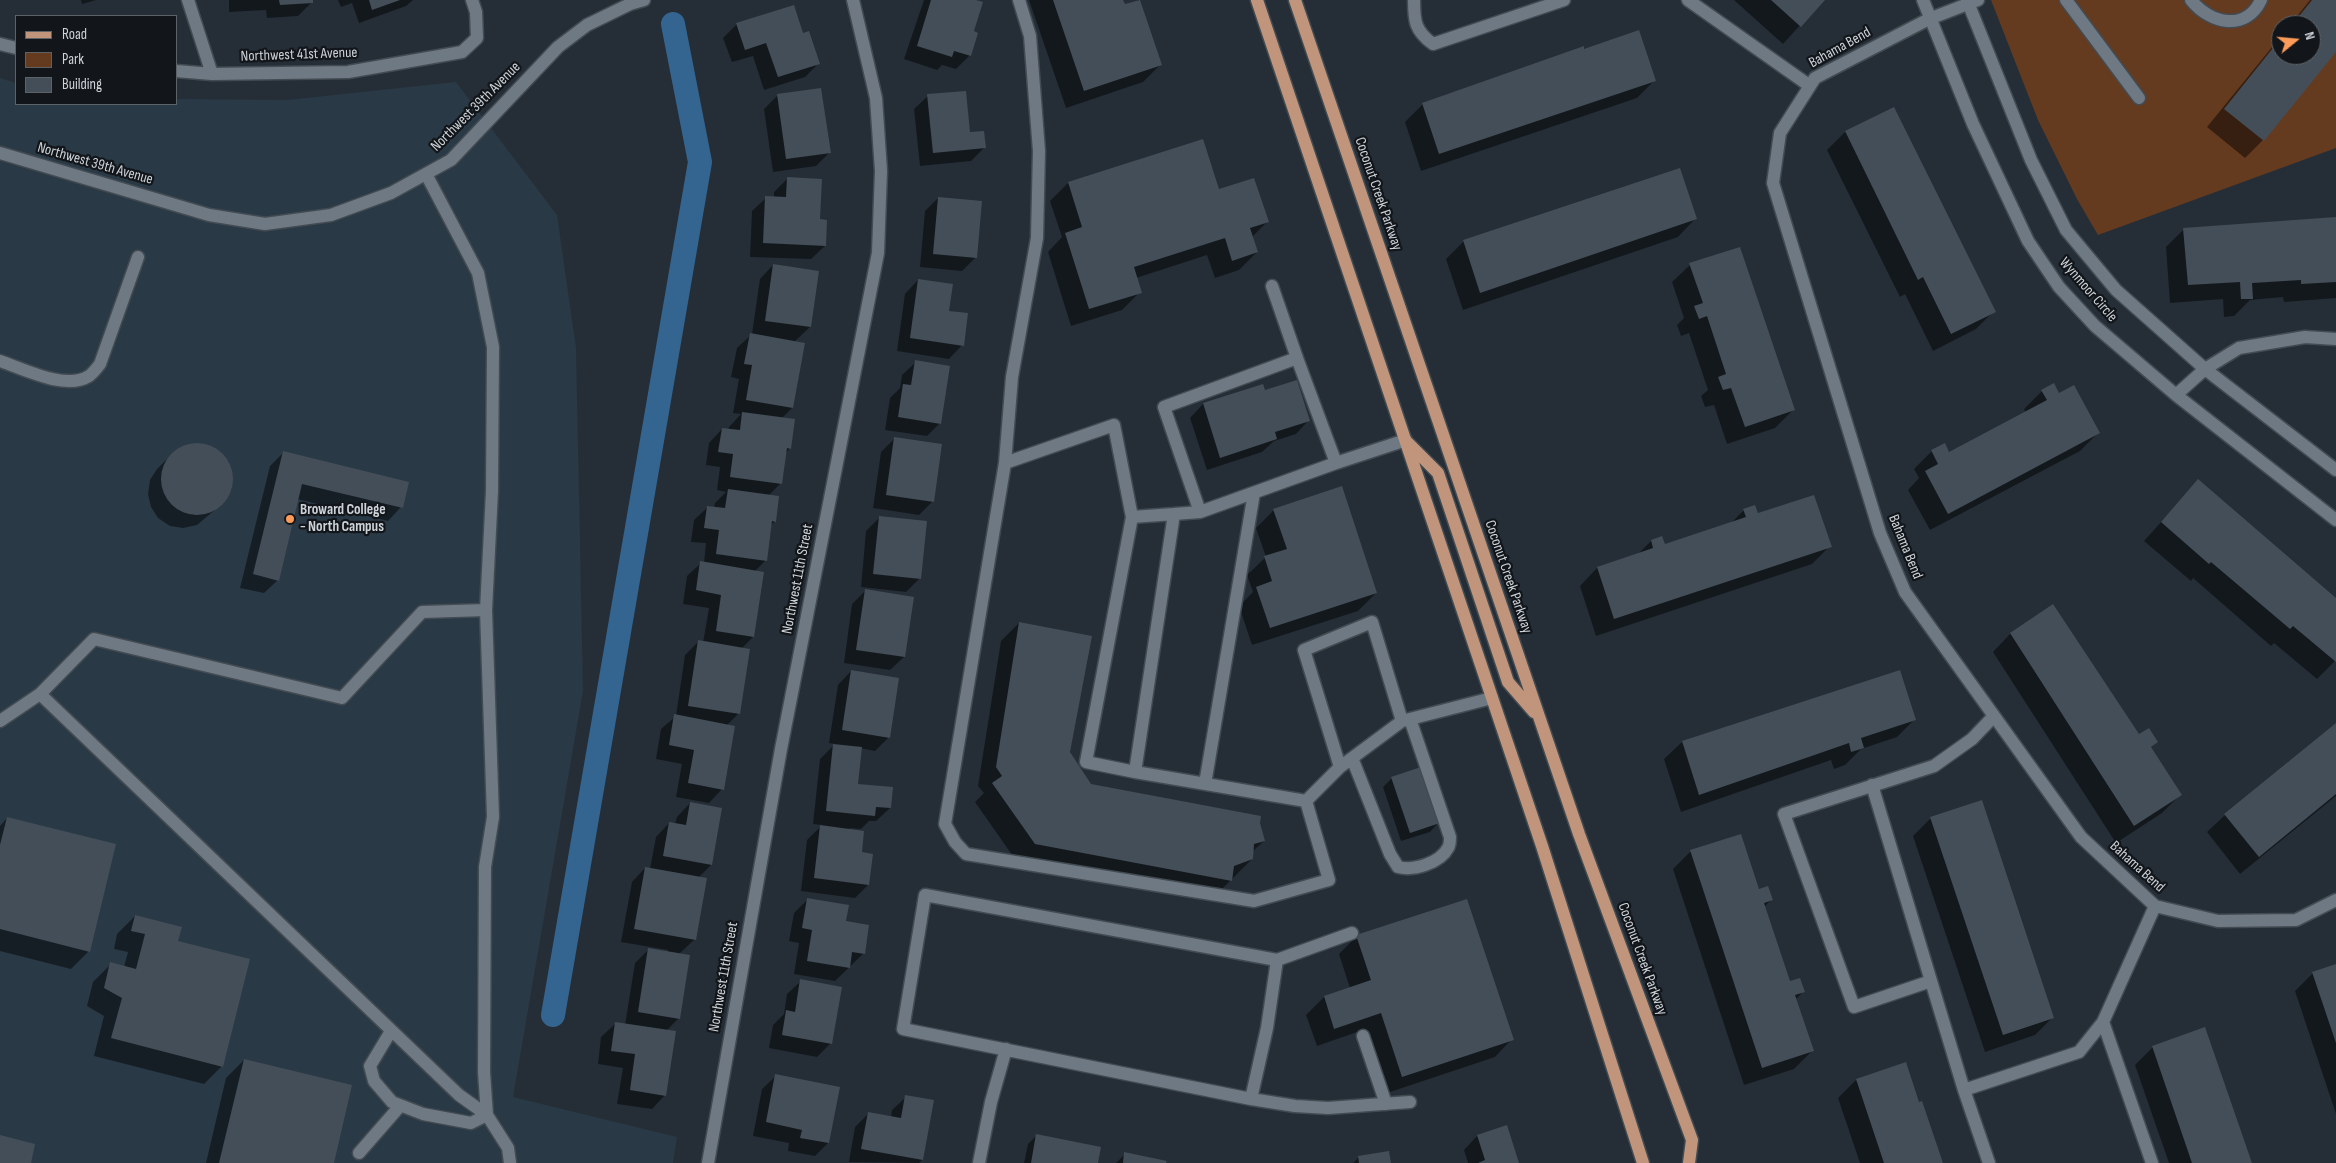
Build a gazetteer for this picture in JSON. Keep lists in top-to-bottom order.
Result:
{
  "streets": {
    "main road": ["Coconut Creek Parkway"],
    "street": [
      "Bahama Bend",
      "Northwest 41st Avenue",
      "Northwest 39th Avenue",
      "Wynmoor Circle",
      "Northwest 11th Street"
    ]
  },
  "crossings": [
    ["Bahama Bend", "Wynmoor Circle"]
  ],
  "places": ["Broward College - North Campus"],
  "legend": ["Road", "Park", "Building"],
  "north": "right"
}
